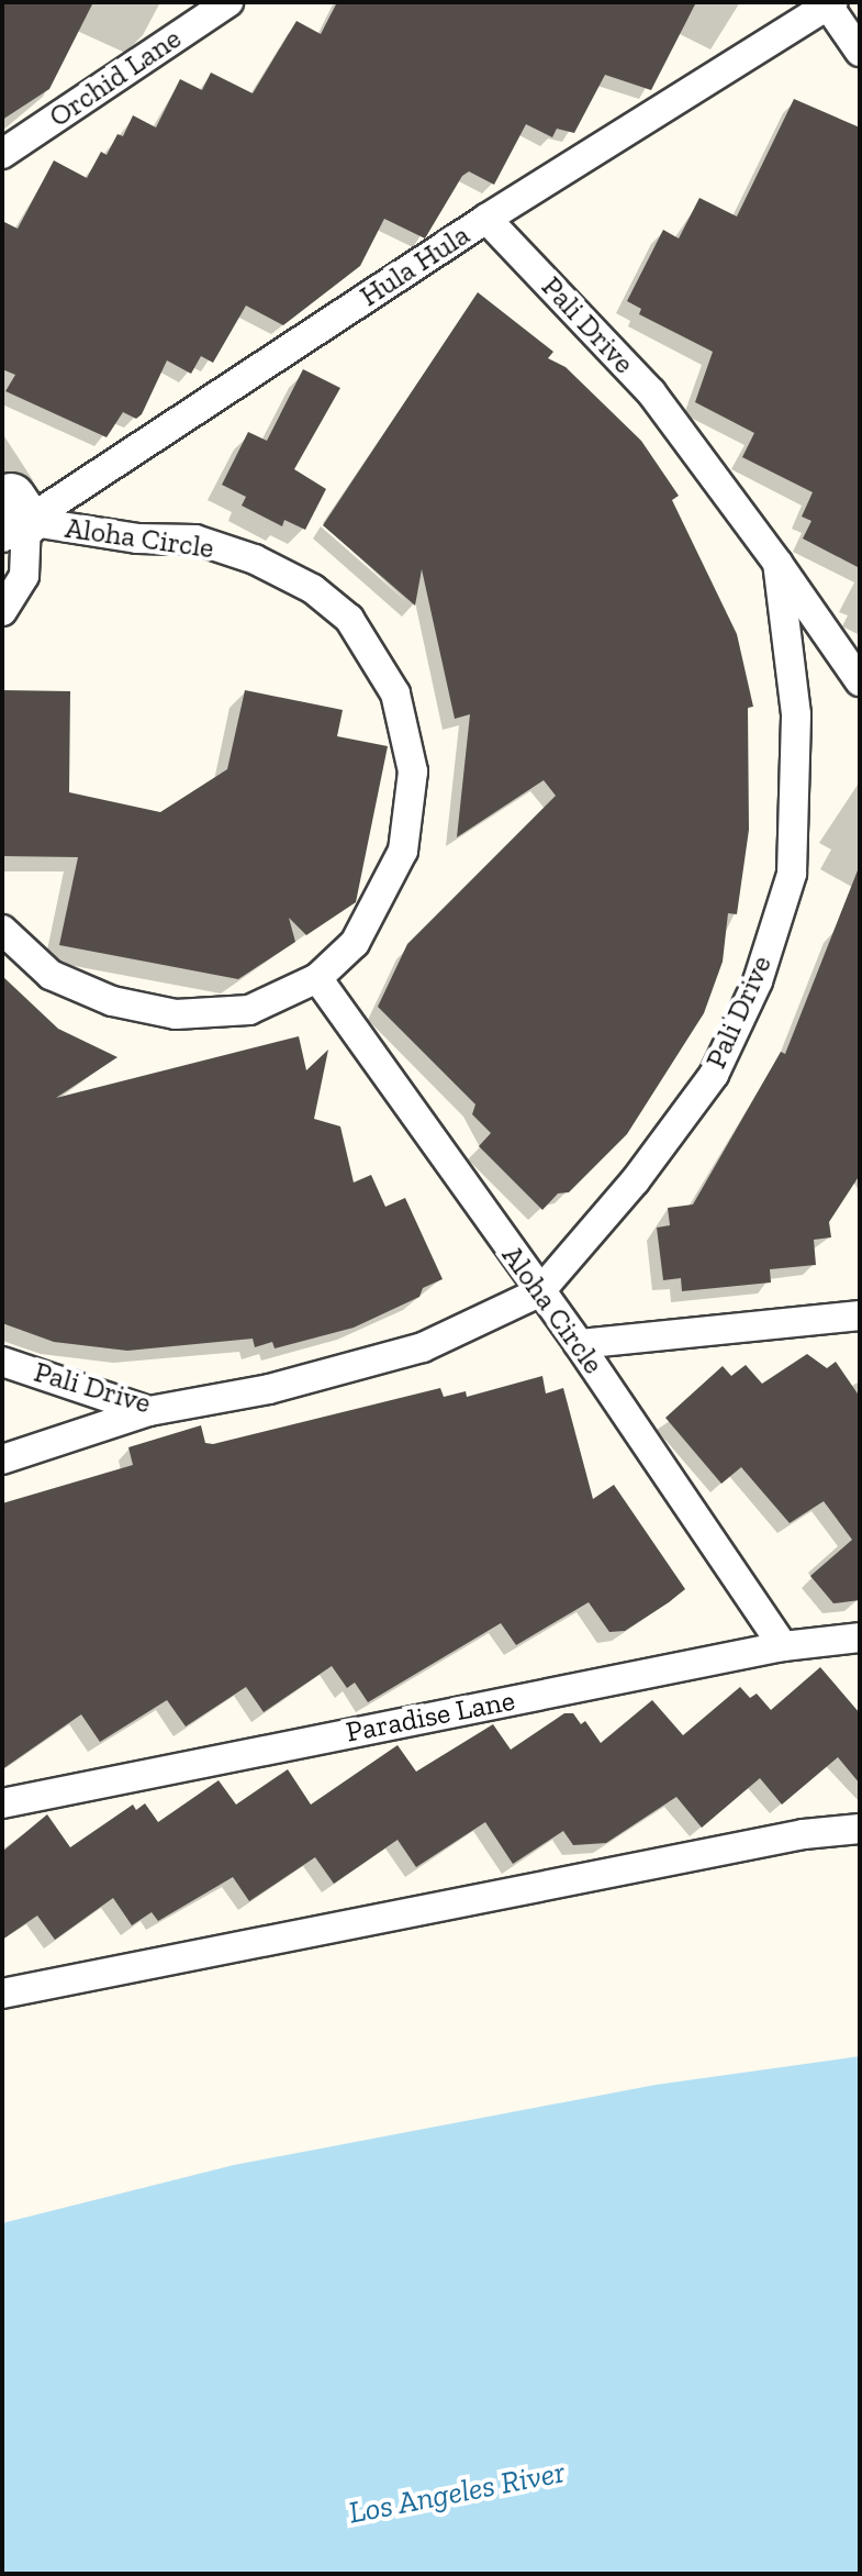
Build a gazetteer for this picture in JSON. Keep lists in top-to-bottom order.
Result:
{
  "streets": {
    "lane": [
      "Orchid Lane",
      "Hula Hula",
      "Pali Drive",
      "Aloha Circle",
      "Paradise Lane"
    ]
  },
  "crossings": [
    ["Hula Hula", "Pali Drive"],
    ["Hula Hula", "Aloha Circle"],
    ["Pali Drive", "Aloha Circle"],
    ["Aloha Circle", "Paradise Lane"]
  ],
  "water": ["Los Angeles River"]
}
